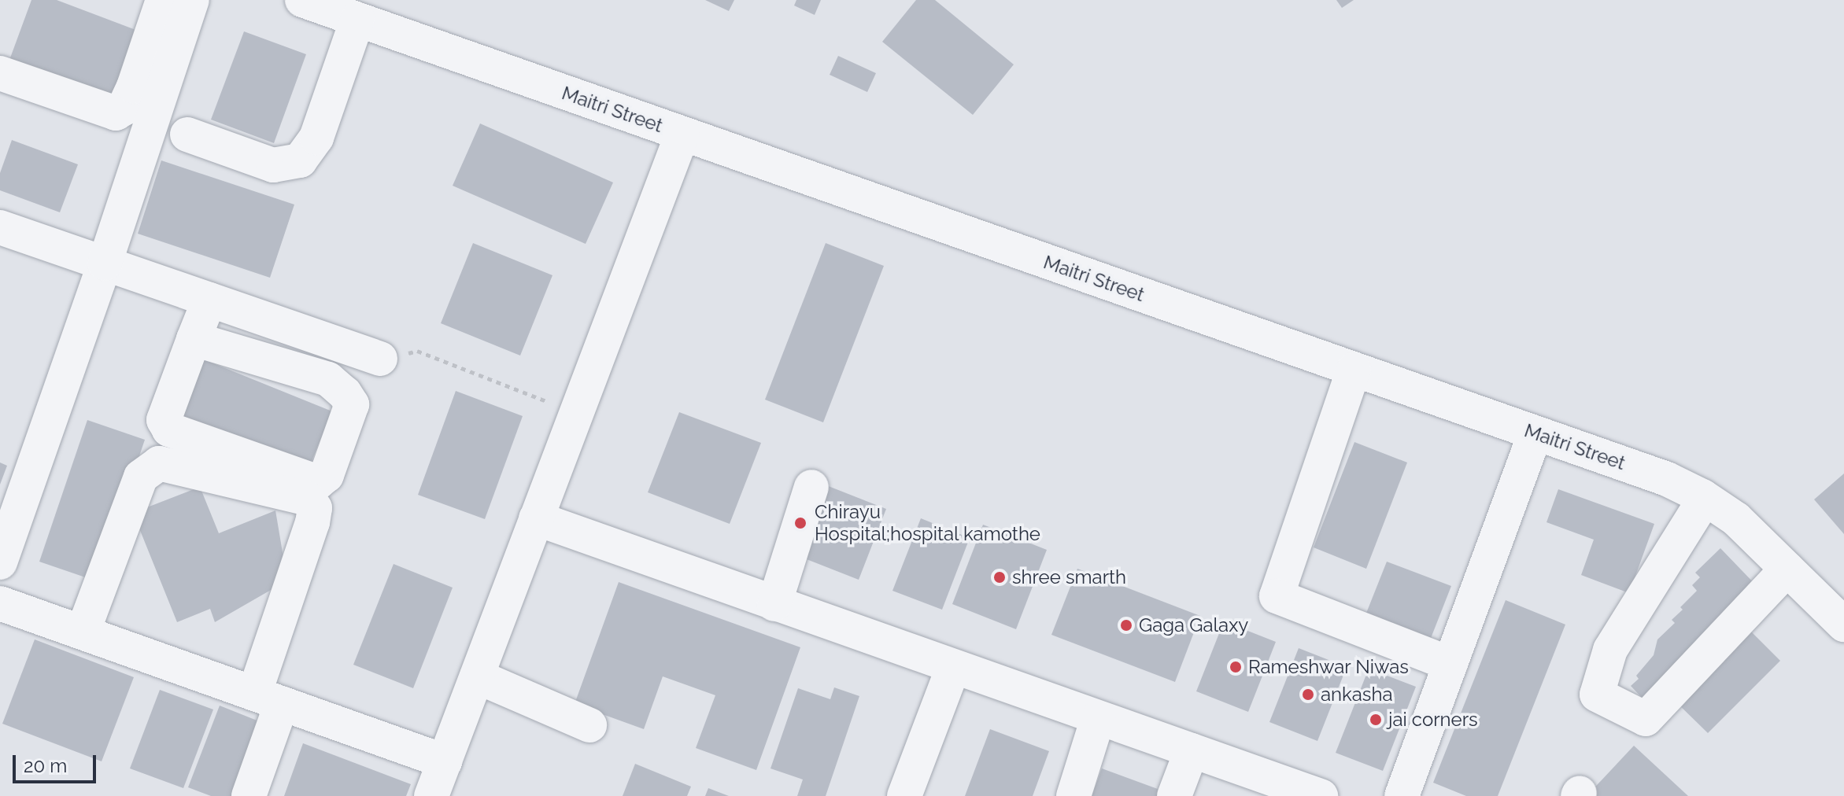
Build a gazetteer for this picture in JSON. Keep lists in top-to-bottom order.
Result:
{
  "streets": {
    "street": ["Maitri Street"]
  },
  "places": [
    "Chirayu Hospital;hospital kamothe",
    "shree smarth",
    "Gaga Galaxy",
    "Rameshwar Niwas",
    "ankasha",
    "jai corners"
  ],
  "scale_bar": "20 m"
}
